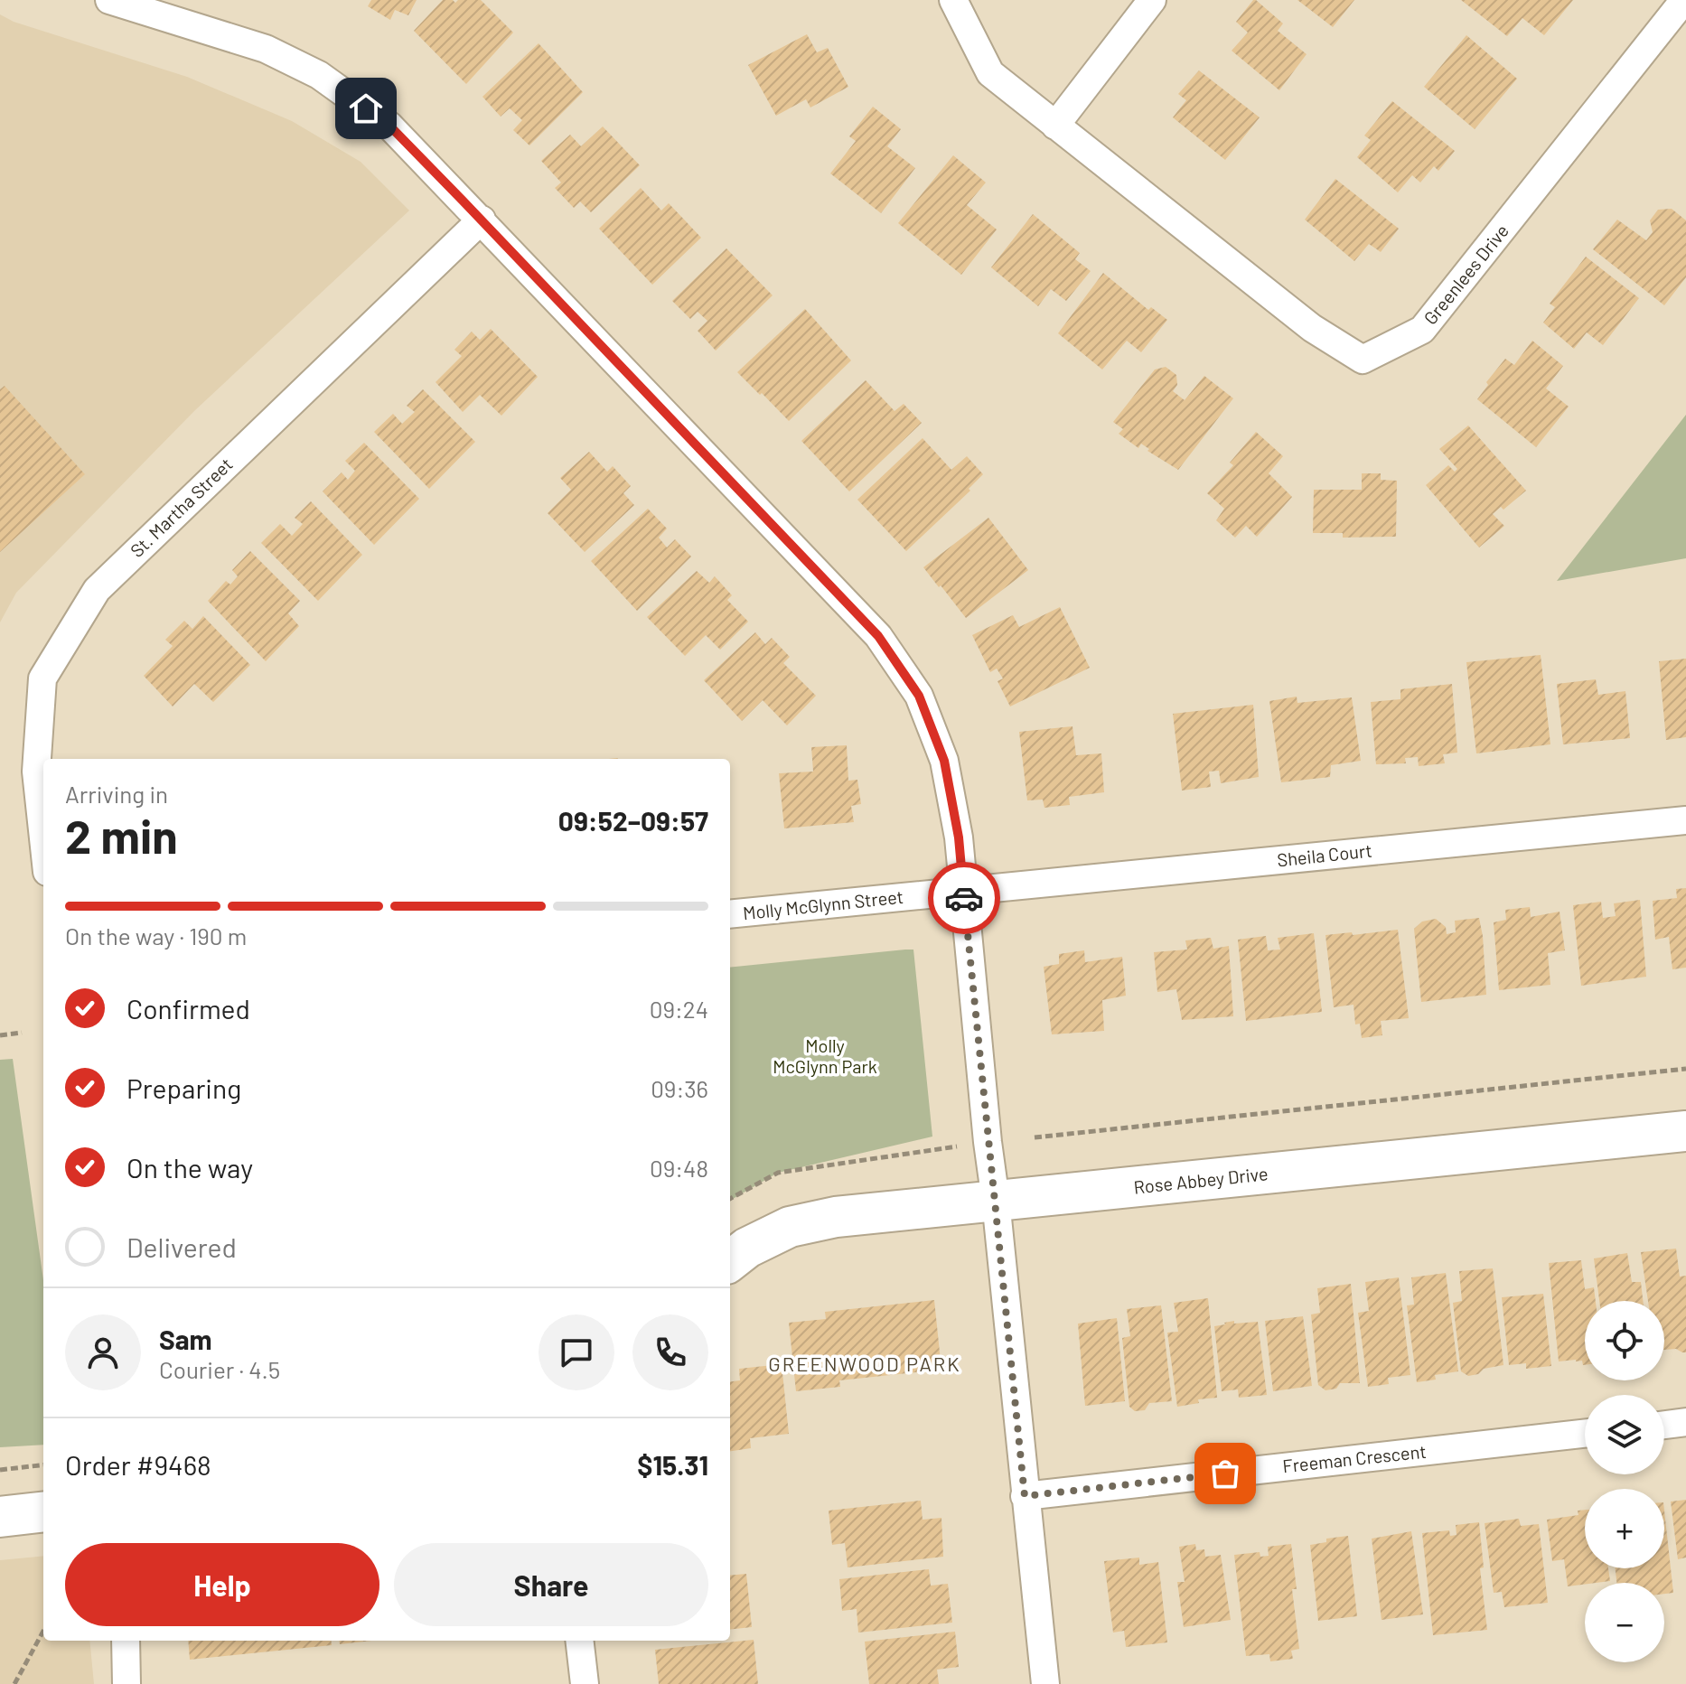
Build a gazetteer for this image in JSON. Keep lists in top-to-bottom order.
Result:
{
  "streets": {
    "street": [
      "Greenlees Drive",
      "St. Martha Street",
      "Sheila Court",
      "Molly McGlynn Street",
      "Rose Abbey Drive",
      "Freeman Crescent"
    ]
  },
  "crossings": [
    ["Sheila Court", "Molly McGlynn Street"]
  ],
  "districts": ["GREENWOOD PARK"],
  "parks": ["Molly McGlynn Park"],
  "page": {
    "heading": ["2 min", "Arriving in", "09:52–09:57"],
    "panel": [
      "Sam",
      "Courier · 4.5",
      "Order #9468",
      "$15.31"
    ],
    "bar": "On the way · 190 m",
    "list": [
      ["Confirmed", "09:24"],
      ["Preparing", "09:36"],
      ["On the way", "09:48"],
      "Delivered"
    ],
    "map_buttons": ["+", "−"],
    "buttons": ["Help", "Share"]
  }
}
